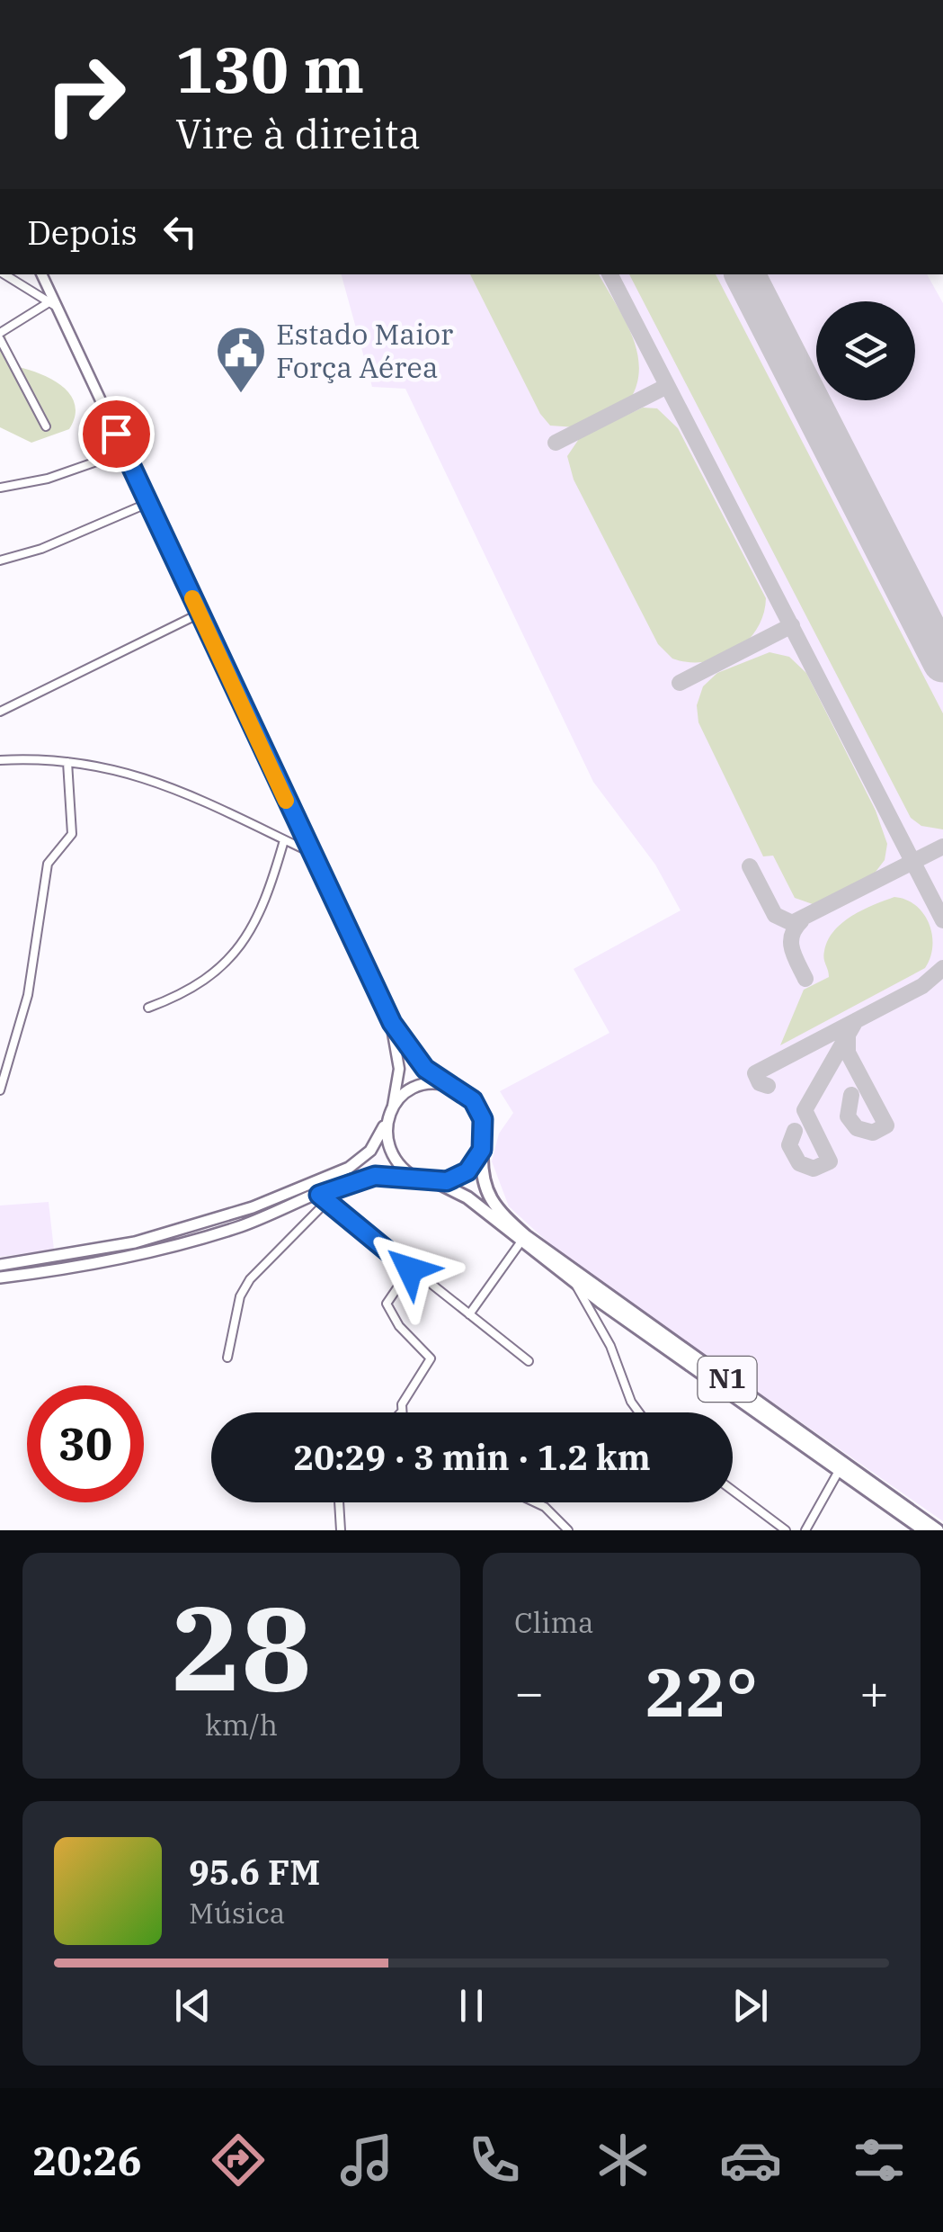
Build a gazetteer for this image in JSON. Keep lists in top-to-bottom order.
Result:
{
  "streets": {
    "highway": ["N1"]
  },
  "places": {
    "public building": ["Estado Maior Força Aérea"]
  },
  "page": {
    "turn": ["130 m", "Vire à direita"],
    "then": "Depois",
    "limit": "30",
    "trip": "20:29 · 3 min · 1.2 km",
    "tile": [
      ["28", "km/h"],
      "Clima"
    ],
    "heat": ["−", "22°", "+"],
    "song": ["95.6 FM", "Música"],
    "tabs": "20:26"
  }
}
